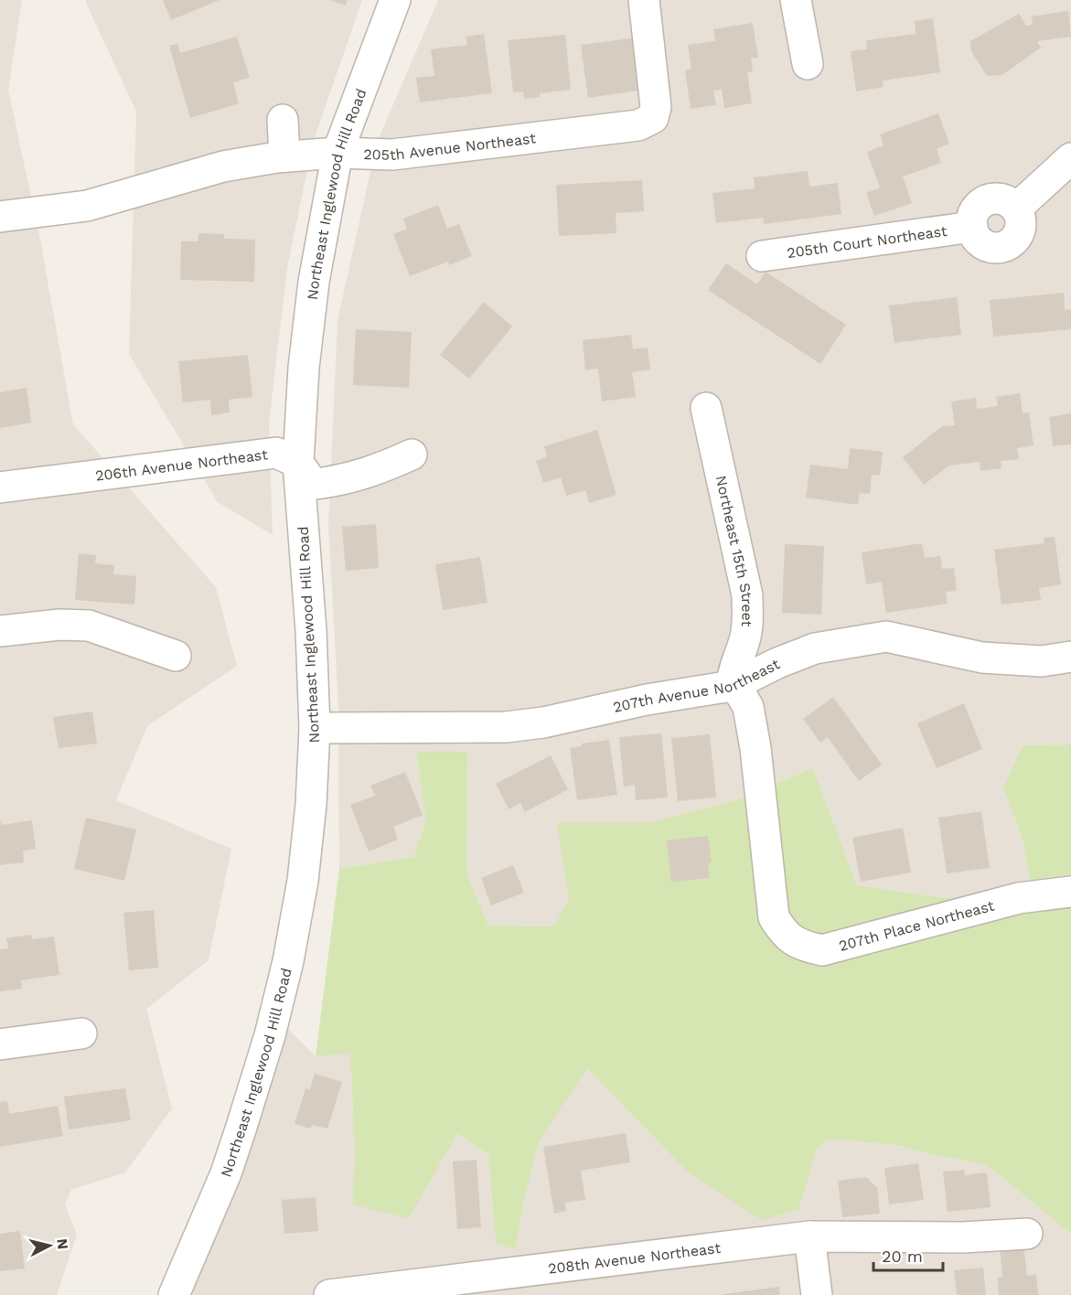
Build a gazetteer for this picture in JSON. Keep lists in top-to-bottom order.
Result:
{
  "streets": {
    "street": [
      "205th Avenue Northeast",
      "Northeast Inglewood Hill Road",
      "205th Court Northeast",
      "206th Avenue Northeast",
      "Northeast 15th Street",
      "207th Avenue Northeast",
      "207th Place Northeast",
      "208th Avenue Northeast"
    ]
  },
  "crossings": [
    ["205th Avenue Northeast", "Northeast Inglewood Hill Road"],
    ["Northeast Inglewood Hill Road", "206th Avenue Northeast"],
    ["Northeast Inglewood Hill Road", "207th Avenue Northeast"],
    ["Northeast 15th Street", "207th Avenue Northeast"],
    ["Northeast 15th Street", "207th Place Northeast"],
    ["207th Avenue Northeast", "207th Place Northeast"]
  ],
  "scale_bar": "20 m",
  "north": "right"
}
